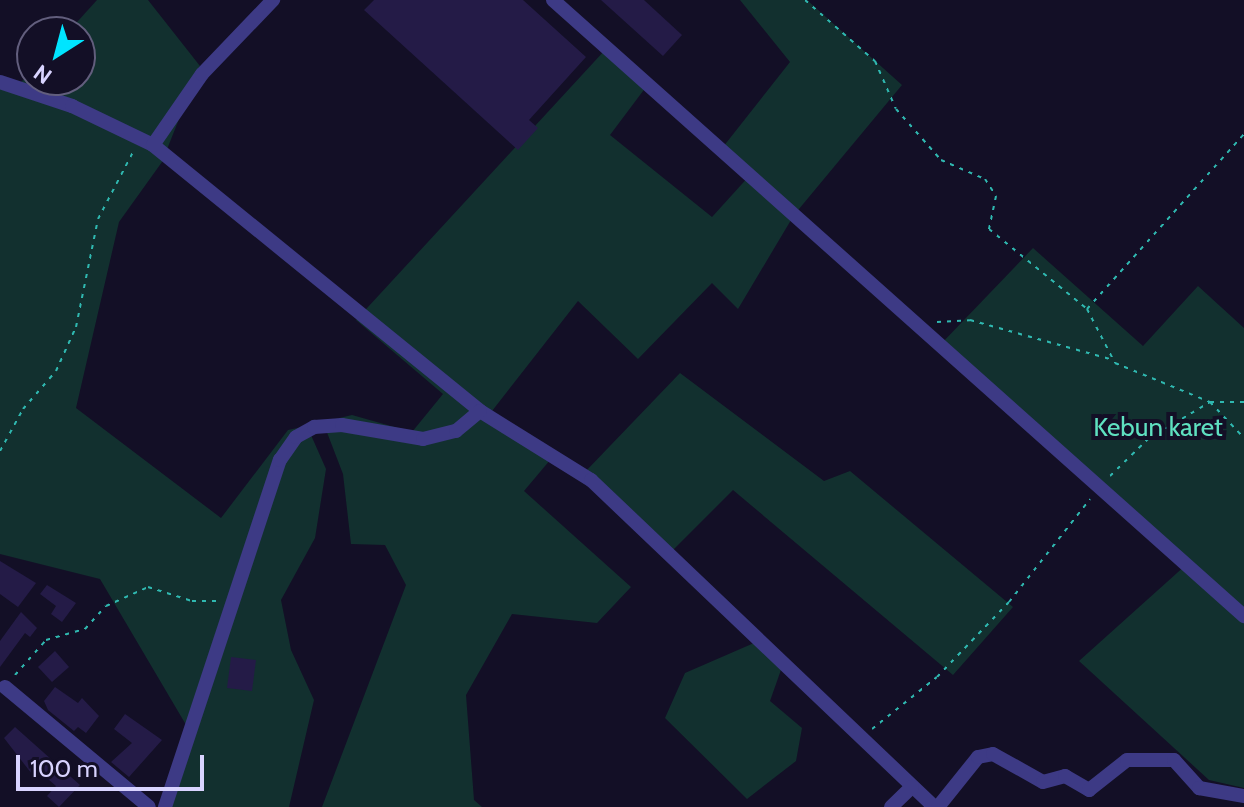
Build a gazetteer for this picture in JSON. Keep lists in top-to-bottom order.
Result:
{
  "parks": ["Kebun karet"],
  "scale_bar": "100 m",
  "north": "bottom left"
}
